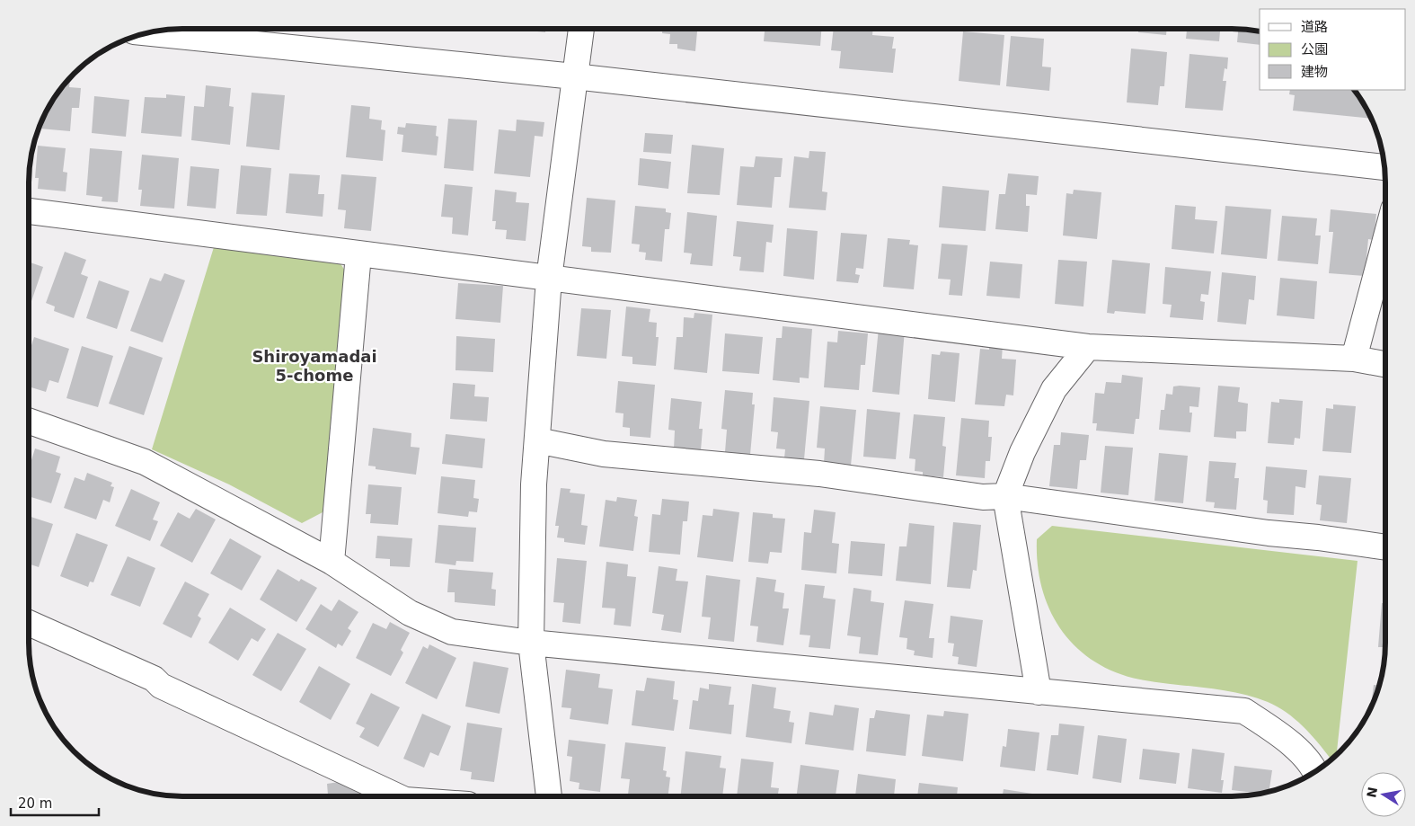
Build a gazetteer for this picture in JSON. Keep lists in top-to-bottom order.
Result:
{
  "districts": ["Shiroyamadai 5-chome"],
  "legend": ["道路", "公園", "建物"],
  "scale_bar": "20 m",
  "north": "left"
}
